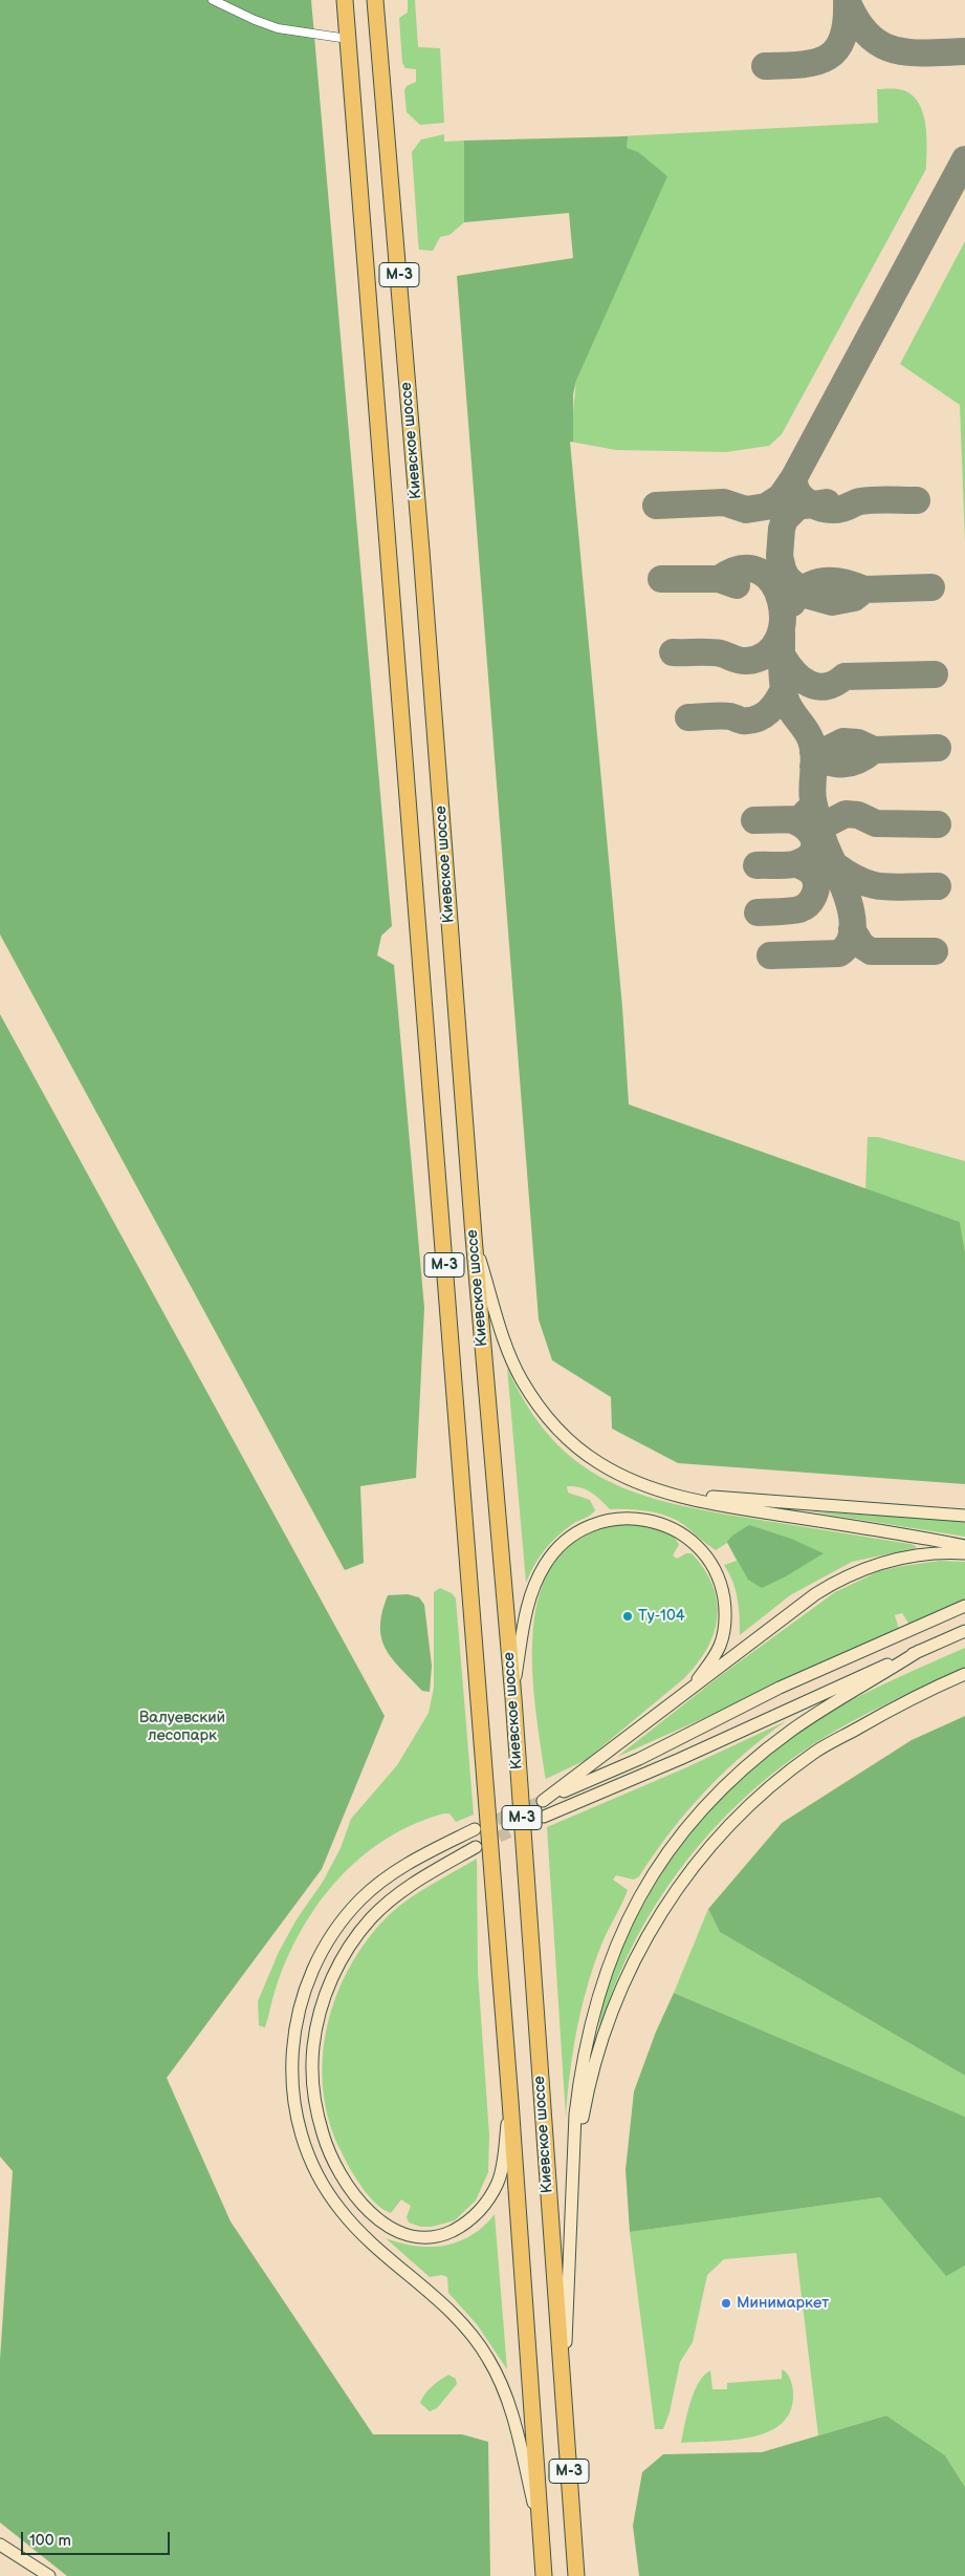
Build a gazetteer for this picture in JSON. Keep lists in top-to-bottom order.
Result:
{
  "streets": {
    "highway": ["М-3", "Киевское шоссе"]
  },
  "parks": ["Валуевский лесопарк"],
  "places": ["Ту-104", "Минимаркет"],
  "scale_bar": "100 m"
}
